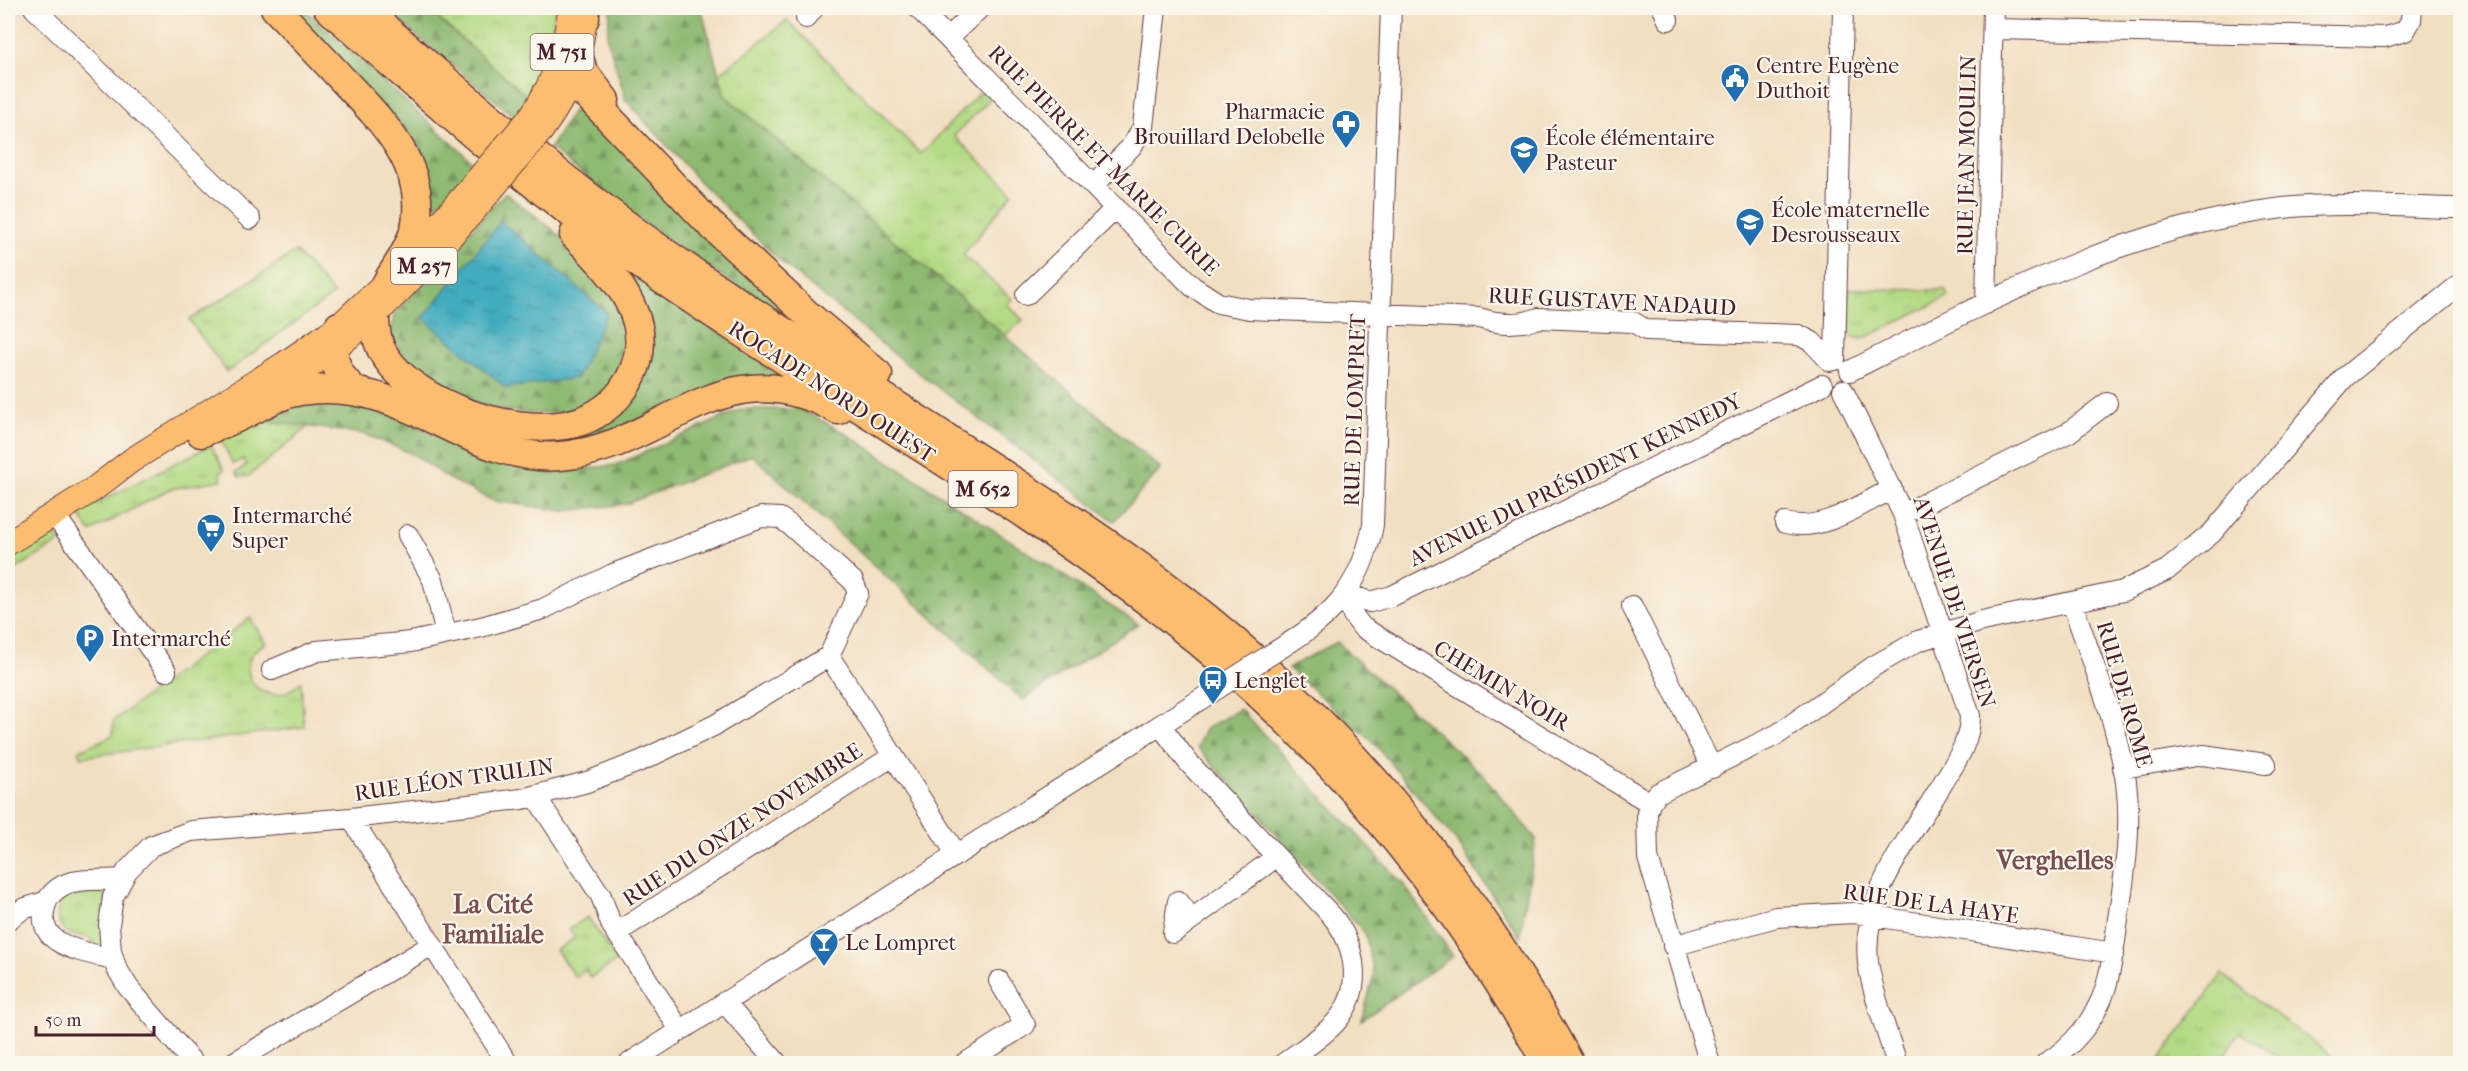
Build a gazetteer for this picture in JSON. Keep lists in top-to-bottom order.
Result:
{
  "streets": {
    "highway": ["ROCADE NORD OUEST", "M 652"],
    "main road": ["M 751", "M 257"],
    "street": [
      "RUE JEAN MOULIN",
      "RUE PIERRE ET MARIE CURIE",
      "RUE GUSTAVE NADAUD",
      "RUE DE LOMPRET",
      "AVENUE DU PRÉSIDENT KENNEDY",
      "AVENUE DE VIERSEN",
      "CHEMIN NOIR",
      "RUE DE ROME",
      "RUE LÉON TRULIN",
      "RUE DU ONZE NOVEMBRE",
      "RUE DE LA HAYE"
    ]
  },
  "crossings": [
    ["M 751", "M 257"],
    ["RUE PIERRE ET MARIE CURIE", "RUE GUSTAVE NADAUD"],
    ["RUE PIERRE ET MARIE CURIE", "RUE DE LOMPRET"],
    ["RUE GUSTAVE NADAUD", "RUE DE LOMPRET"],
    ["RUE GUSTAVE NADAUD", "AVENUE DU PRÉSIDENT KENNEDY"],
    ["RUE GUSTAVE NADAUD", "AVENUE DE VIERSEN"],
    ["RUE DE LOMPRET", "AVENUE DU PRÉSIDENT KENNEDY"],
    ["RUE DE LOMPRET", "CHEMIN NOIR"],
    ["AVENUE DU PRÉSIDENT KENNEDY", "AVENUE DE VIERSEN"],
    ["AVENUE DU PRÉSIDENT KENNEDY", "CHEMIN NOIR"],
    ["AVENUE DE VIERSEN", "RUE DE LA HAYE"],
    ["RUE DE ROME", "RUE DE LA HAYE"]
  ],
  "districts": ["Verghelles", "La Cité Familiale"],
  "places": {
    "public building": ["Centre Eugène Duthoit"],
    "pharmacy": ["Pharmacie Brouillard Delobelle"],
    "school or university": ["École élémentaire Pasteur", "École maternelle Desrousseaux"],
    "supermarket": ["Intermarché Super"],
    "parking": ["Intermarché"],
    "bus stop": ["Lenglet"],
    "bar": ["Le Lompret"]
  },
  "scale_bar": "50 m"
}
